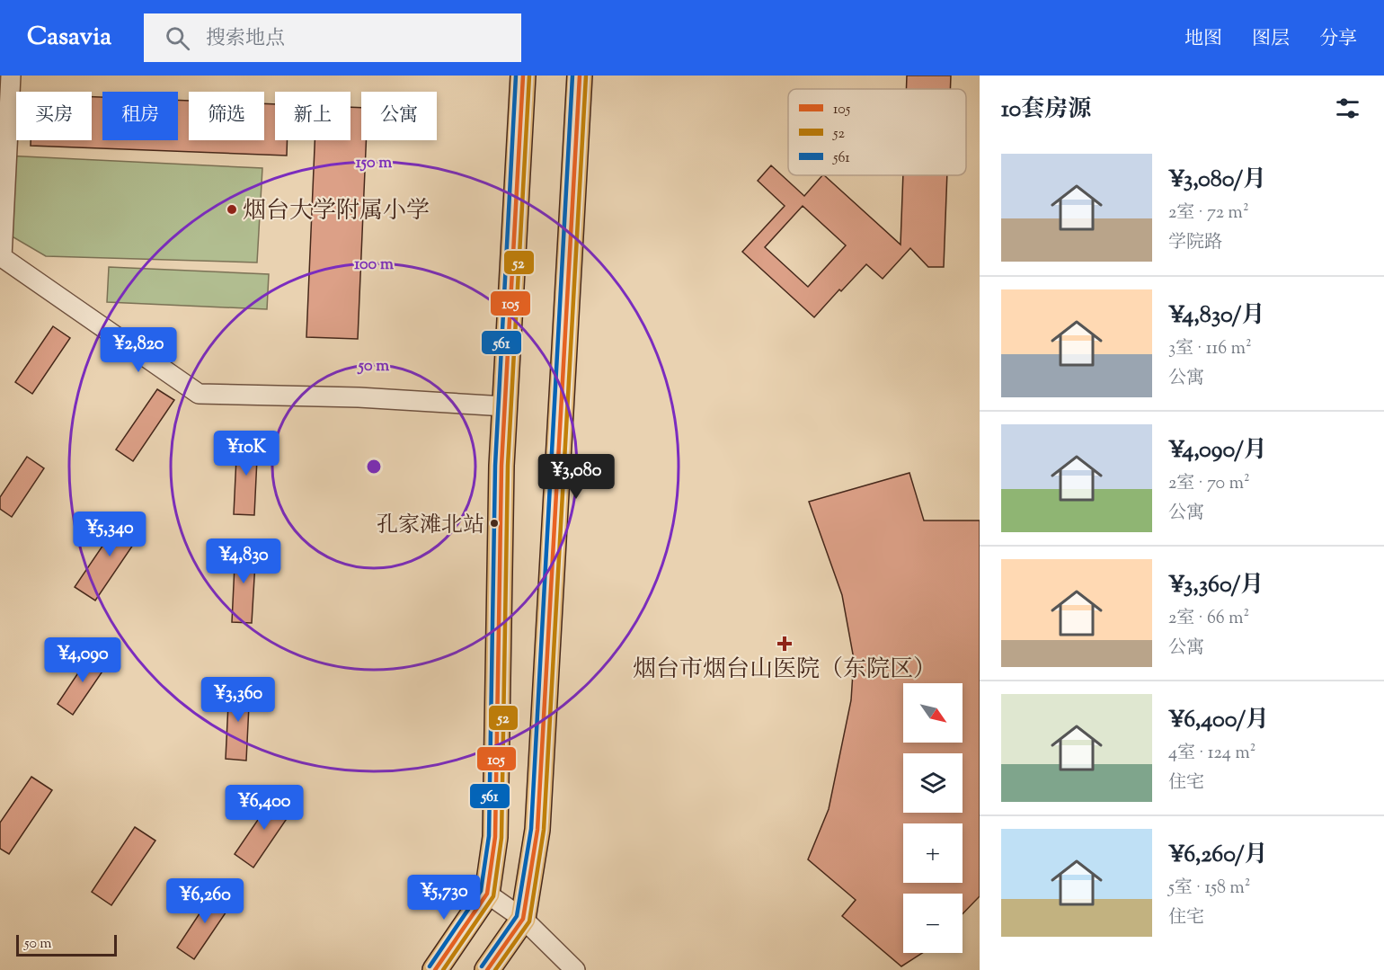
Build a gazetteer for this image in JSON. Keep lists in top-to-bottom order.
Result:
{
  "places": {
    "other": ["烟台大学附属小学", "孔家滩北站"],
    "health": ["烟台市烟台山医院（东院区）"]
  },
  "lines": ["transit line 105", "transit line 52", "transit line 561"],
  "legend": ["105", "52", "561"],
  "scale_bar": "50 m",
  "north": "bottom right",
  "page": {
    "header": "Casavia",
    "search": "搜索地点",
    "nav": ["地图", "图层", "分享"],
    "heading": "10套房源",
    "chip": [
      "买房",
      "租房",
      "筛选",
      "新上",
      "公寓"
    ],
    "list": [
      {
        "name": "¥3,080/月",
        "note": "2室 · 72 m² · 学院路"
      },
      {
        "name": "¥4,830/月",
        "note": "3室 · 116 m² · 公寓"
      },
      {
        "name": "¥4,090/月",
        "note": "2室 · 70 m² · 公寓"
      },
      {
        "name": "¥3,360/月",
        "note": "2室 · 66 m² · 公寓"
      },
      {
        "name": "¥6,400/月",
        "note": "4室 · 124 m² · 住宅"
      },
      {
        "name": "¥6,260/月",
        "note": "5室 · 158 m² · 住宅"
      }
    ],
    "price": [
      "¥2,820",
      "¥10K",
      "¥3,080",
      "¥5,340",
      "¥4,830",
      "¥4,090",
      "¥3,360",
      "¥6,400",
      "¥5,730",
      "¥6,260"
    ],
    "map_buttons": ["+", "−"],
    "scale": "50 m"
  },
  "rings": ["150 m", "100 m", "50 m"]
}
